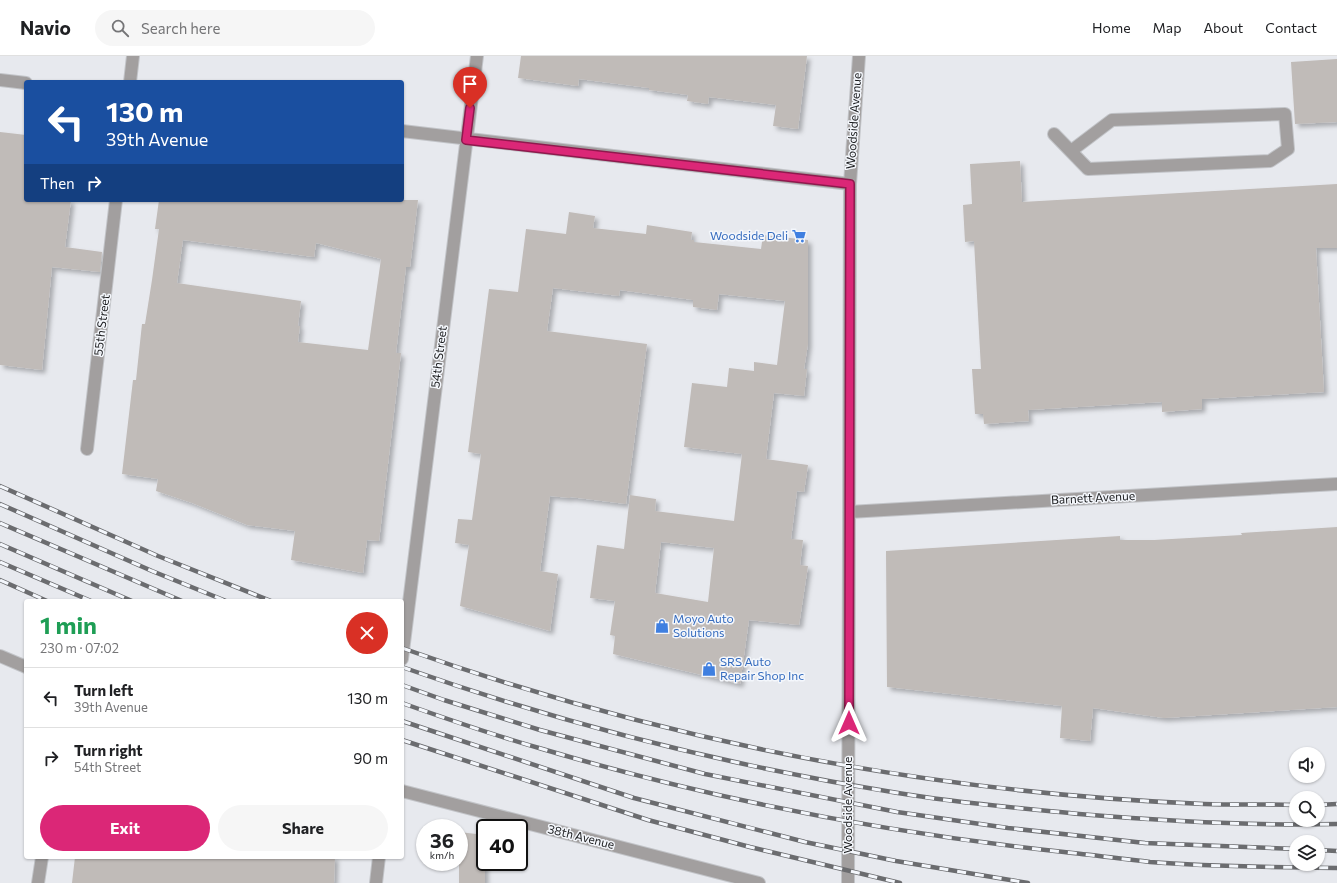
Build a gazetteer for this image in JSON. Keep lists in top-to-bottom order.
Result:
{
  "streets": {
    "street": [
      "Woodside Avenue",
      "55th Street",
      "54th Street",
      "Barnett Avenue",
      "38th Avenue"
    ]
  },
  "crossings": [
    ["Woodside Avenue", "Barnett Avenue"]
  ],
  "places": {
    "supermarket": ["Woodside Deli"],
    "shop": ["Moyo Auto Solutions", "SRS Auto Repair Shop Inc"]
  },
  "page": {
    "header": "Navio",
    "search": "Search here",
    "nav": [
      "Home",
      "Map",
      "About",
      "Contact"
    ],
    "turn": ["130 m", "39th Avenue"],
    "then": "Then",
    "heading": ["1 min", "230 m · 07:02"],
    "list": [
      {
        "name": "Turn left",
        "note": "39th Avenue",
        "value": "130 m"
      },
      {
        "name": "Turn right",
        "note": "54th Street",
        "value": "90 m"
      }
    ],
    "buttons": ["Exit", "Share"],
    "speed": "36 km/h",
    "limit": "40"
  }
}
